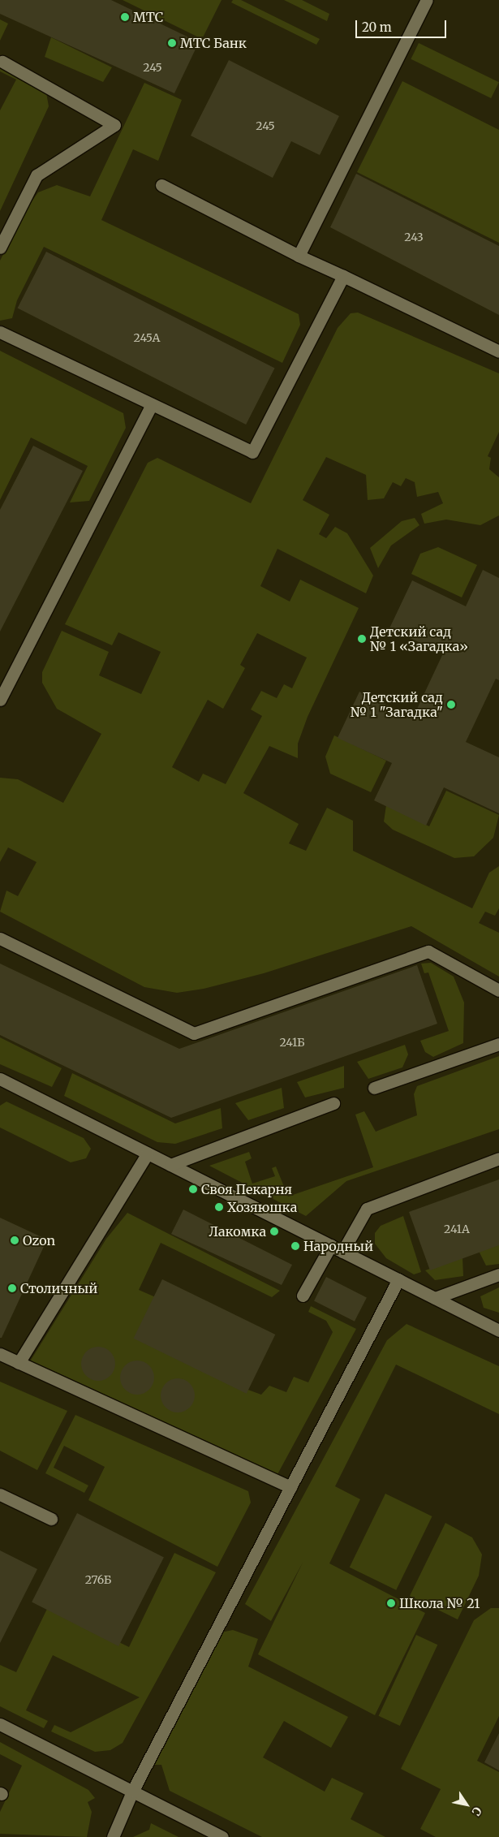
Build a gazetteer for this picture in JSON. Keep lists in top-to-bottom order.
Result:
{
  "places": [
    "МТС",
    "МТС Банк",
    "Детский сад № 1 «Загадка»",
    "Детский сад № 1 \"Загадка\"",
    "Своя Пекарня",
    "Хозяюшка",
    "Лакомка",
    "Ozon",
    "Народный",
    "Столичный",
    "Школа № 21"
  ],
  "house_numbers": [
    "245",
    "245",
    "243",
    "245А",
    "241Б",
    "241А",
    "276Б"
  ],
  "scale_bar": "20 m",
  "north": "bottom right"
}
